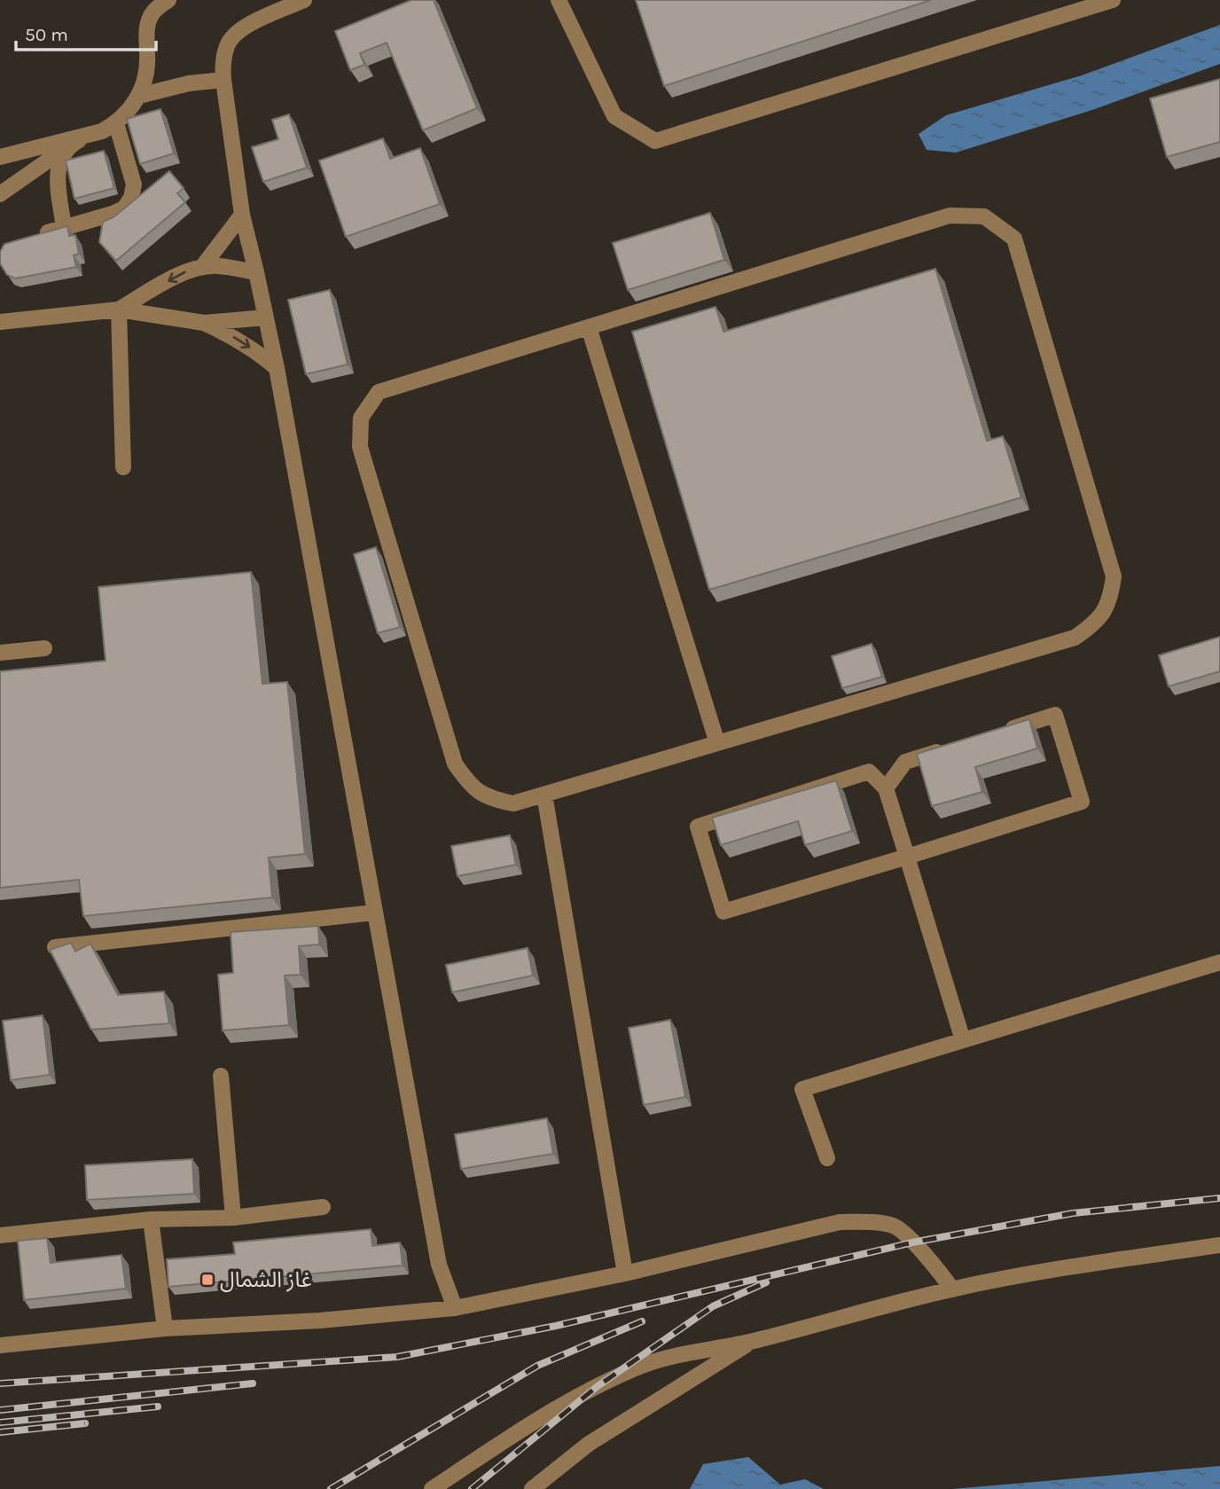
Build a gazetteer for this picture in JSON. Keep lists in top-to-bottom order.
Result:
{
  "places": {
    "transit": ["غاز الشمال"]
  },
  "scale_bar": "50 m"
}
